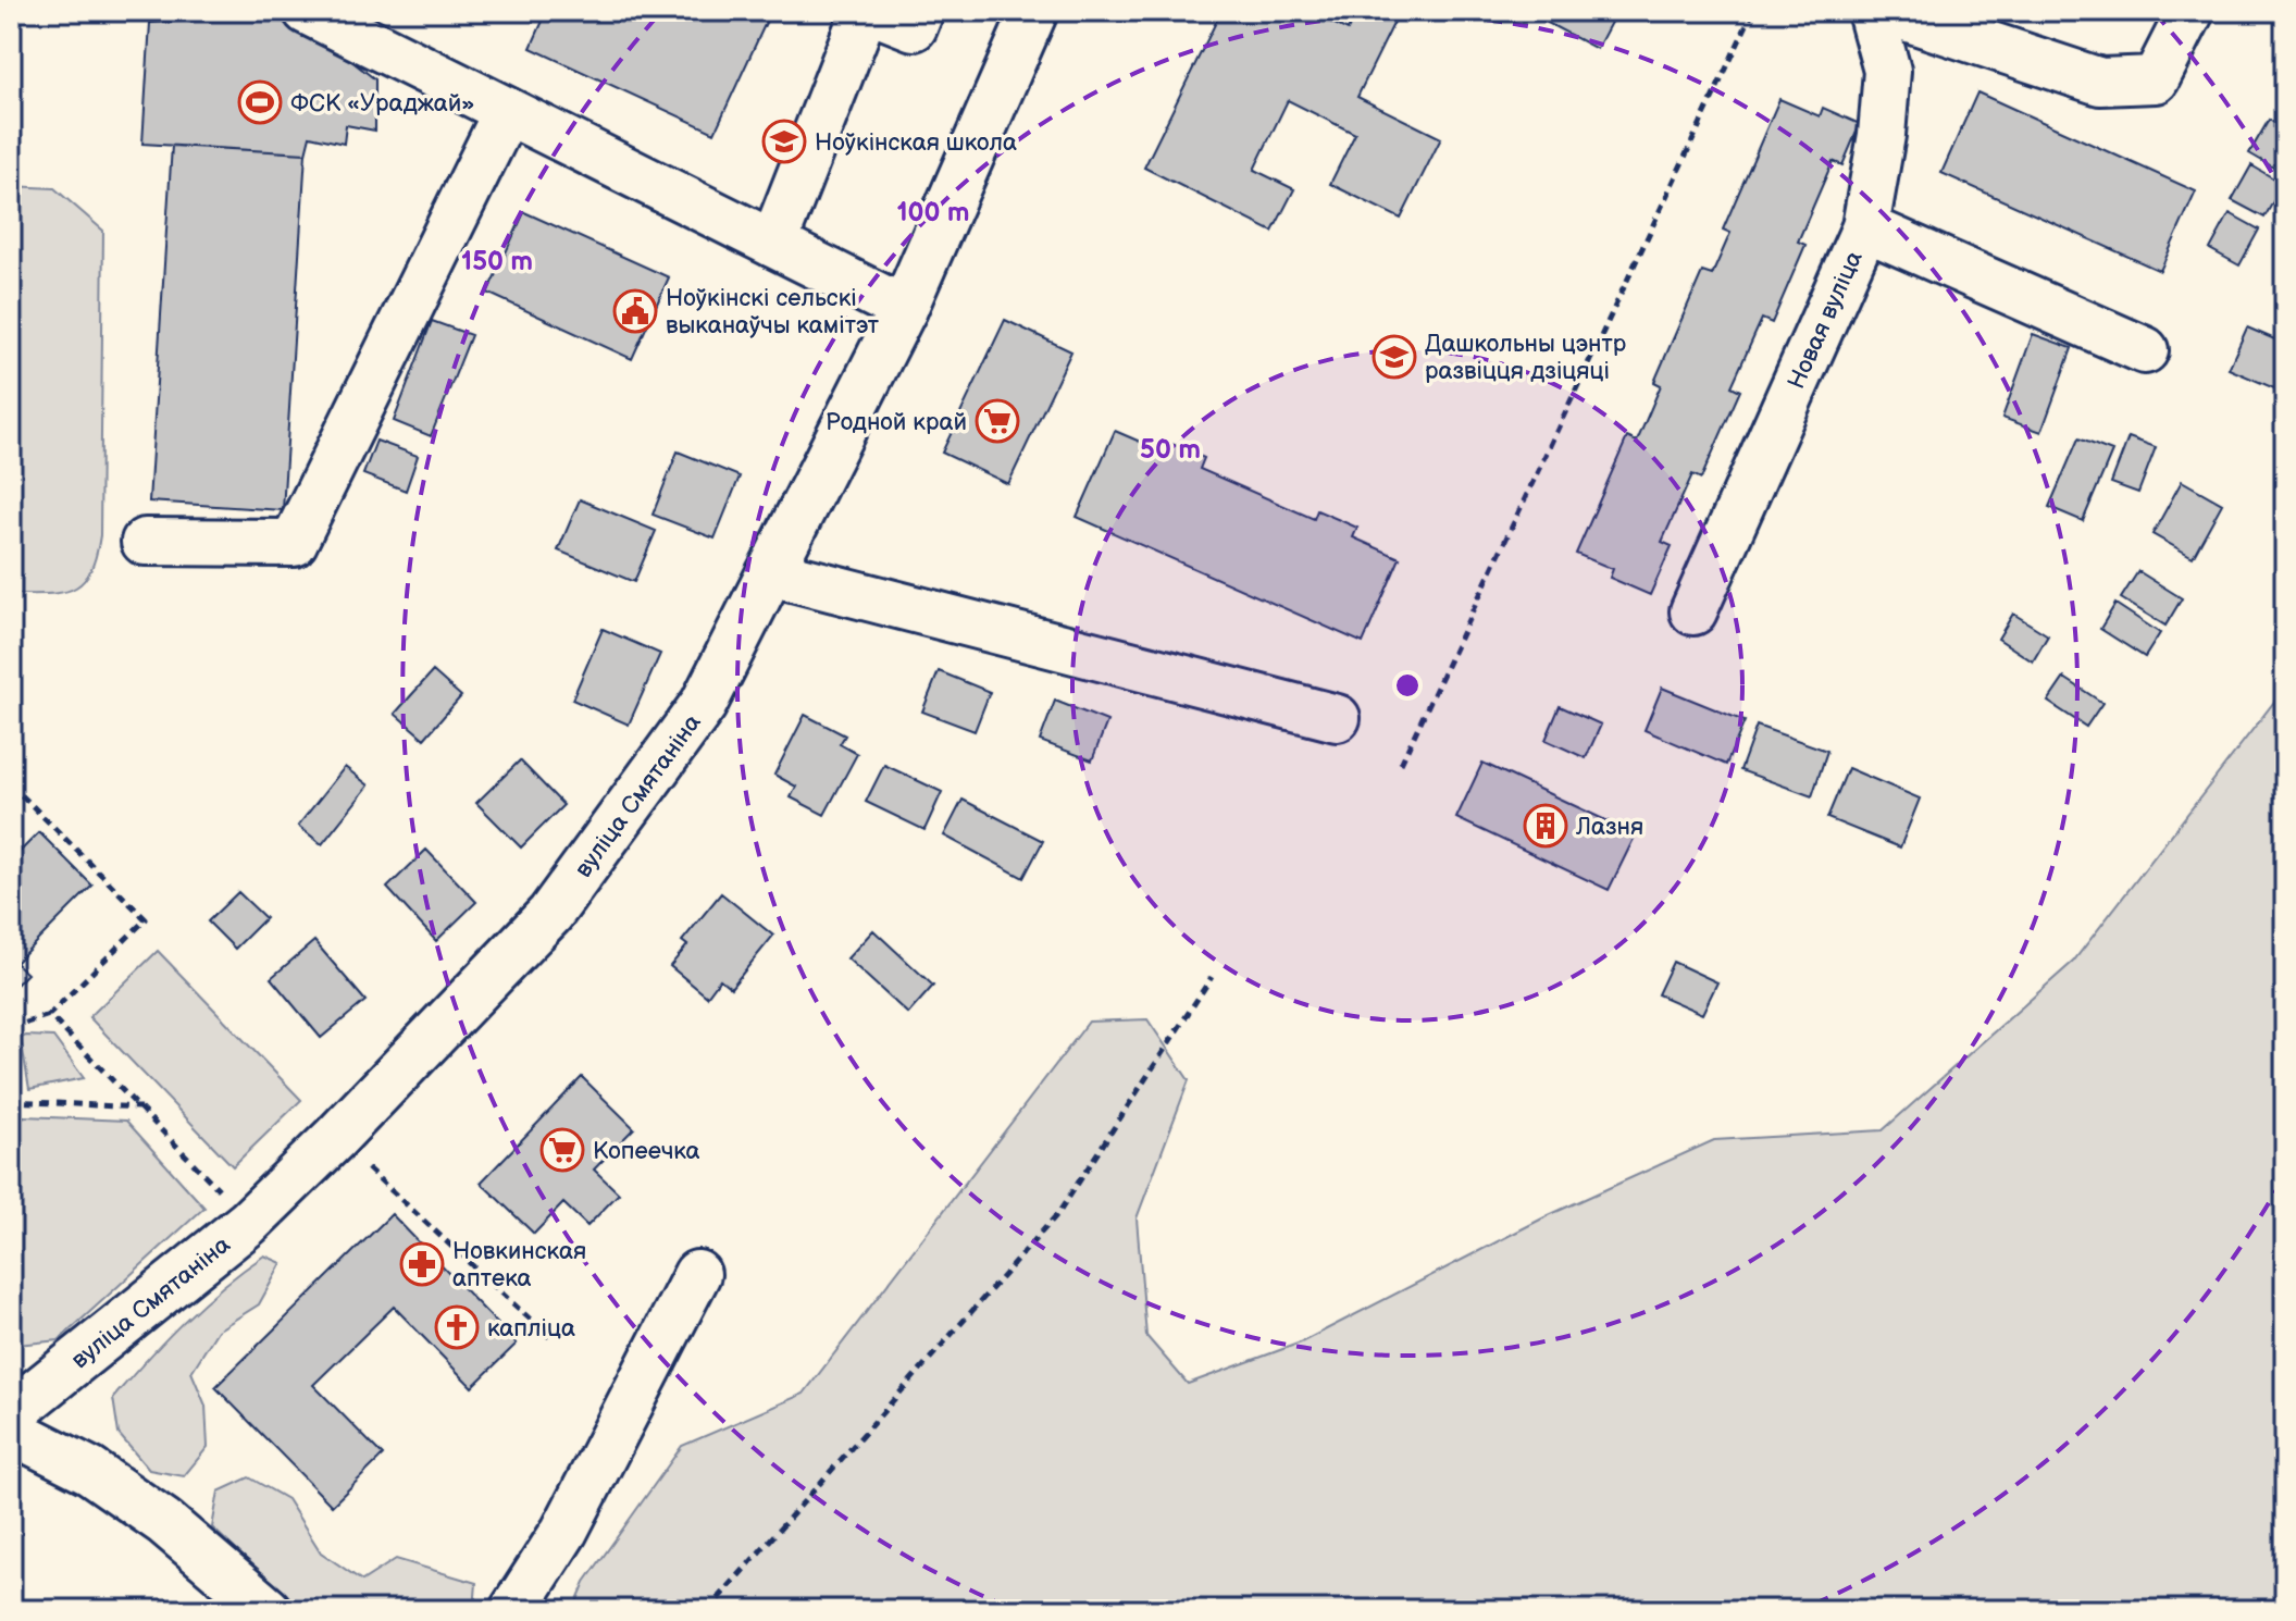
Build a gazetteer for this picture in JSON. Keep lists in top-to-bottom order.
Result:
{
  "streets": {
    "street": ["Новая вуліца", "вуліца Смятаніна"]
  },
  "places": {
    "sports": ["ФСК «Ураджай»"],
    "school or university": ["Ноўкінская школа", "Дашкольны цэнтр развіцця дзіцяці"],
    "public building": ["Ноўкінскі сельскі выканаўчы камітэт"],
    "supermarket": ["Родной край", "Копеечка"],
    "building": ["Лазня"],
    "pharmacy": ["Новкинская аптека"],
    "church": ["капліца"]
  },
  "rings": ["100 m", "150 m", "50 m"]
}
